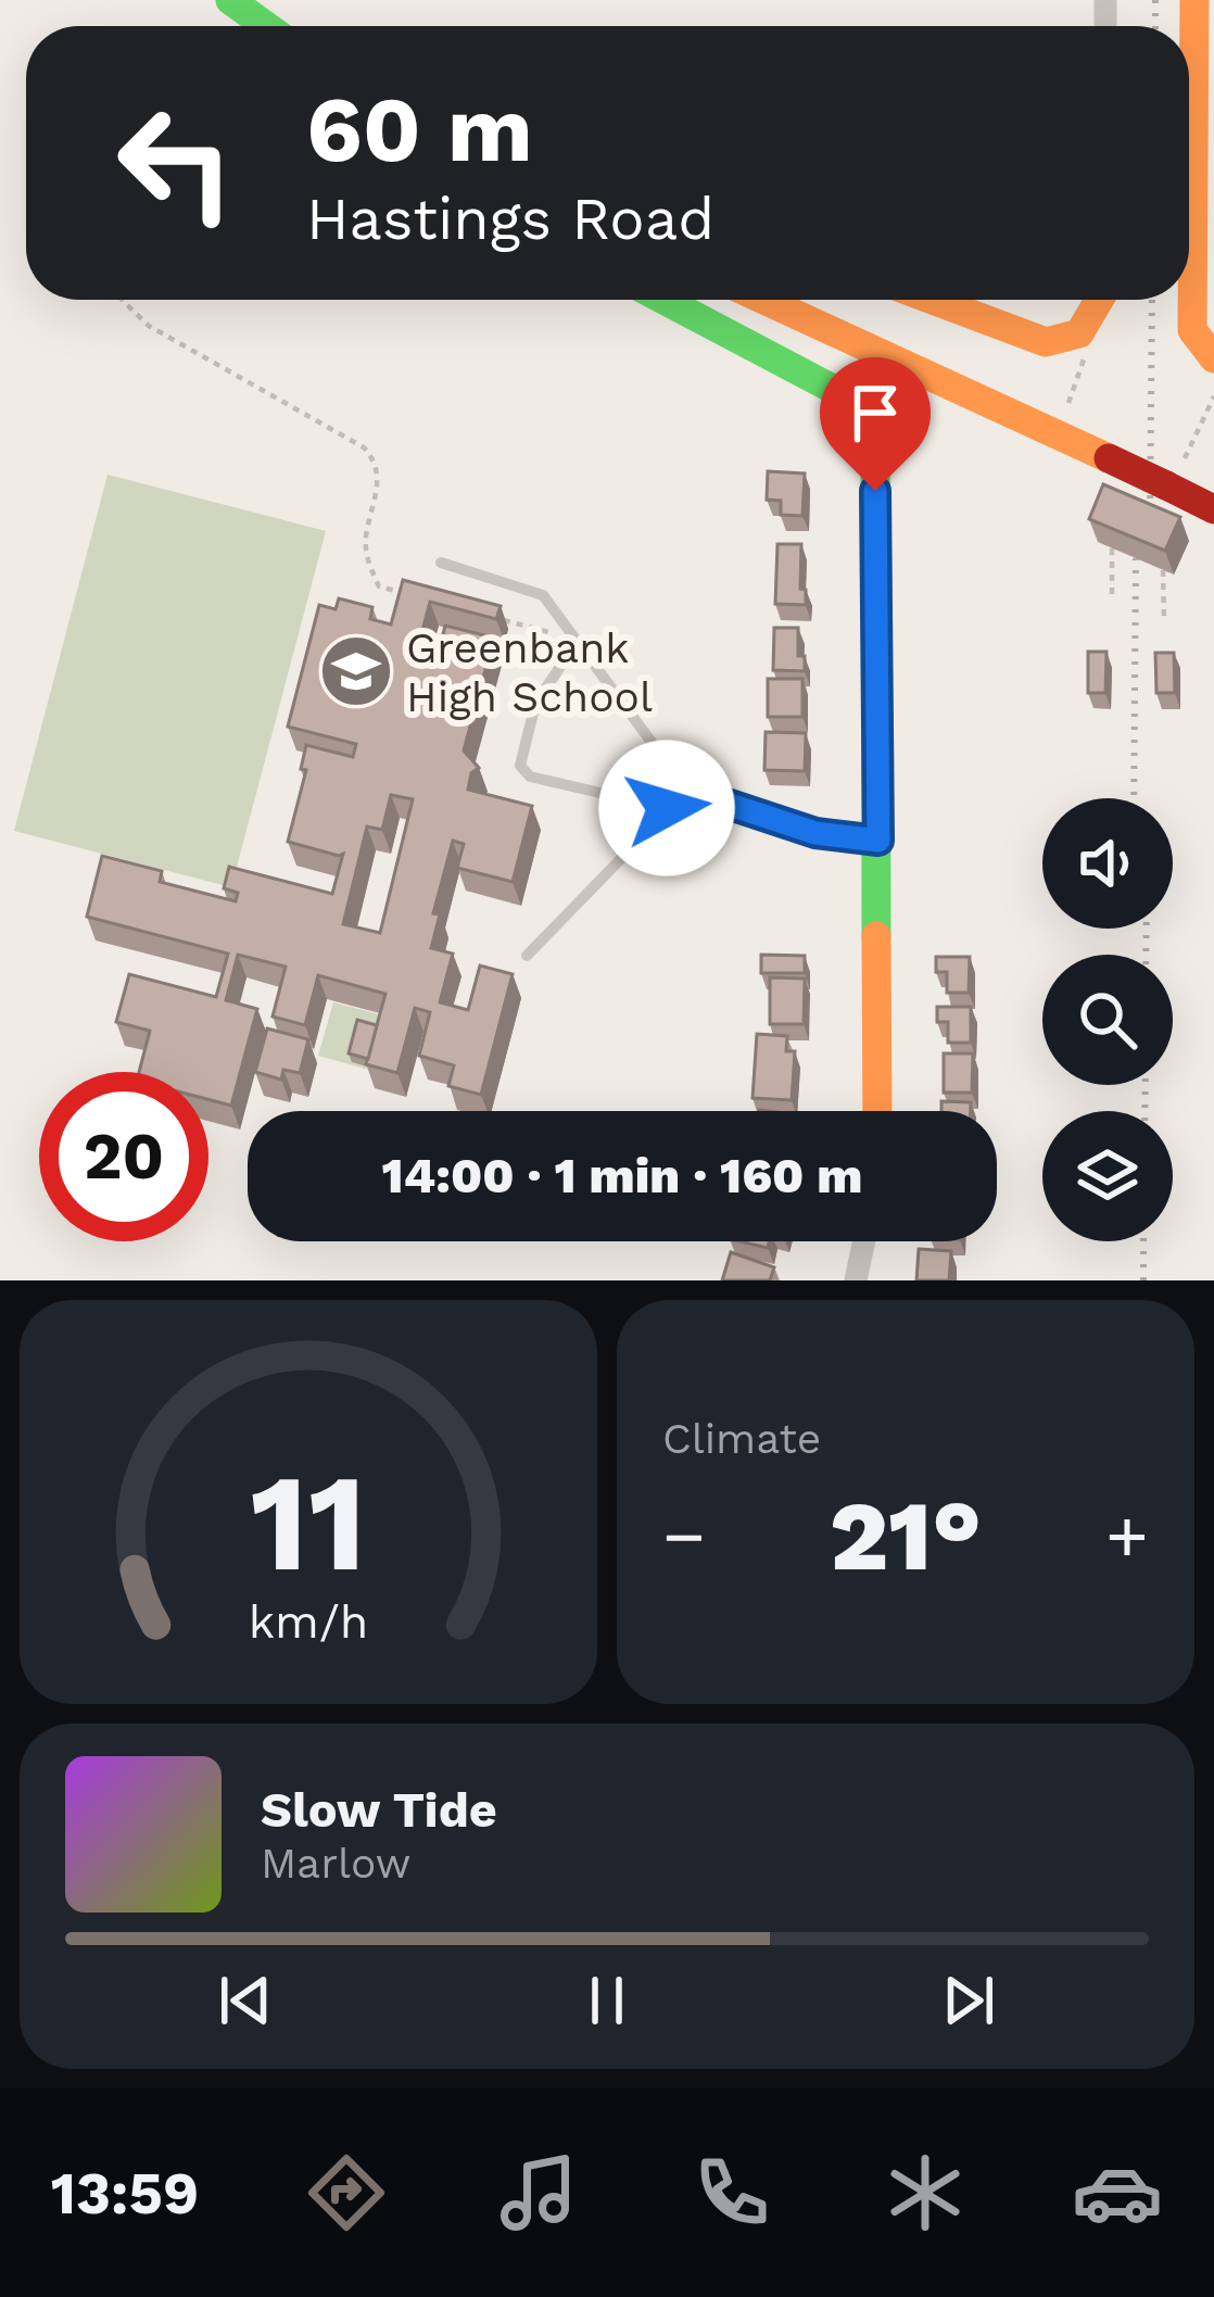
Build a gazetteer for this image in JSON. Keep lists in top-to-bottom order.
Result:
{
  "places": {
    "school or university": ["Greenbank High School"]
  },
  "page": {
    "turn": ["60 m", "Hastings Road"],
    "limit": "20",
    "trip": "14:00 · 1 min · 160 m",
    "tile": "Climate",
    "heat": ["−", "21°", "+"],
    "song": ["Slow Tide", "Marlow"],
    "tabs": "13:59",
    "gauge": ["11", "km/h"]
  }
}
